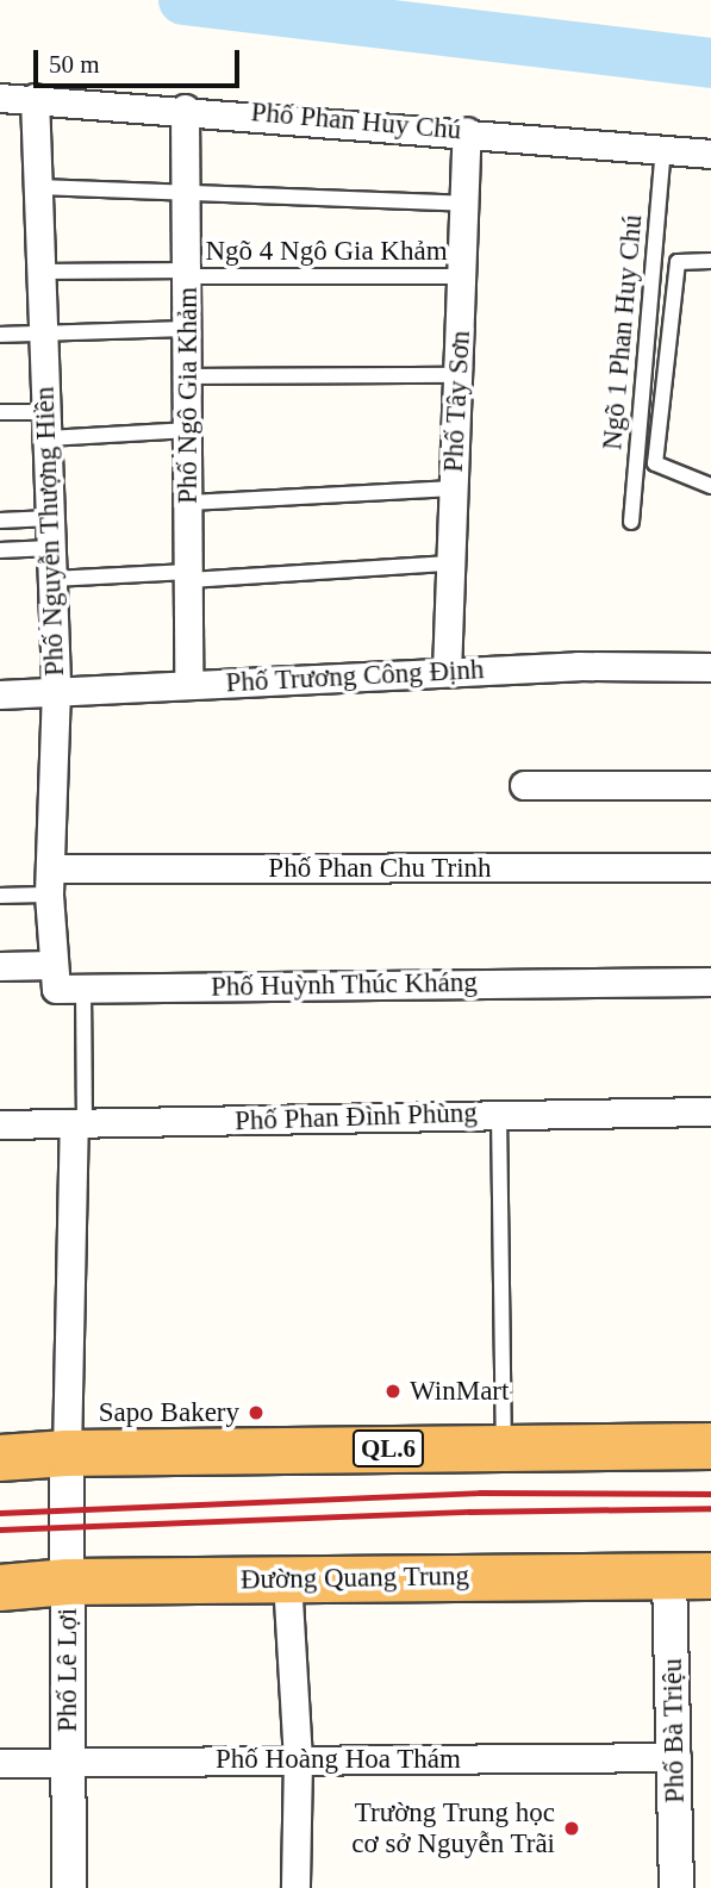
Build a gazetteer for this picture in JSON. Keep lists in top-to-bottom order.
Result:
{
  "streets": {
    "highway": ["QL.6", "Đường Quang Trung"],
    "street": [
      "Phố Phan Huy Chú",
      "Phố Ngô Gia Khảm",
      "Phố Tây Sơn",
      "Phố Nguyễn Thượng Hiền",
      "Phố Trương Công Định",
      "Phố Phan Chu Trinh",
      "Phố Huỳnh Thúc Kháng",
      "Phố Phan Đình Phùng",
      "Phố Lê Lợi",
      "Phố Bà Triệu",
      "Phố Hoàng Hoa Thám"
    ],
    "lane": ["Ngõ 4 Ngô Gia Khảm", "Ngõ 1 Phan Huy Chú"]
  },
  "crossings": [
    ["Phố Phan Huy Chú", "Ngõ 1 Phan Huy Chú"],
    ["Phố Phan Huy Chú", "Phố Ngô Gia Khảm"],
    ["Phố Phan Huy Chú", "Phố Tây Sơn"],
    ["Phố Phan Huy Chú", "Phố Nguyễn Thượng Hiền"],
    ["Ngõ 4 Ngô Gia Khảm", "Phố Ngô Gia Khảm"],
    ["Ngõ 4 Ngô Gia Khảm", "Phố Tây Sơn"],
    ["Ngõ 4 Ngô Gia Khảm", "Phố Nguyễn Thượng Hiền"],
    ["Phố Ngô Gia Khảm", "Phố Trương Công Định"],
    ["Phố Tây Sơn", "Phố Trương Công Định"],
    ["Phố Nguyễn Thượng Hiền", "Phố Trương Công Định"],
    ["Phố Nguyễn Thượng Hiền", "Phố Phan Chu Trinh"],
    ["Phố Nguyễn Thượng Hiền", "Phố Huỳnh Thúc Kháng"],
    ["QL.6", "Phố Lê Lợi"],
    ["Đường Quang Trung", "Phố Lê Lợi"],
    ["Đường Quang Trung", "Phố Bà Triệu"],
    ["Phố Lê Lợi", "Phố Hoàng Hoa Thám"],
    ["Phố Bà Triệu", "Phố Hoàng Hoa Thám"]
  ],
  "places": ["WinMart", "Sapo Bakery", "Trường Trung học cơ sở Nguyễn Trãi"],
  "scale_bar": "50 m"
}
